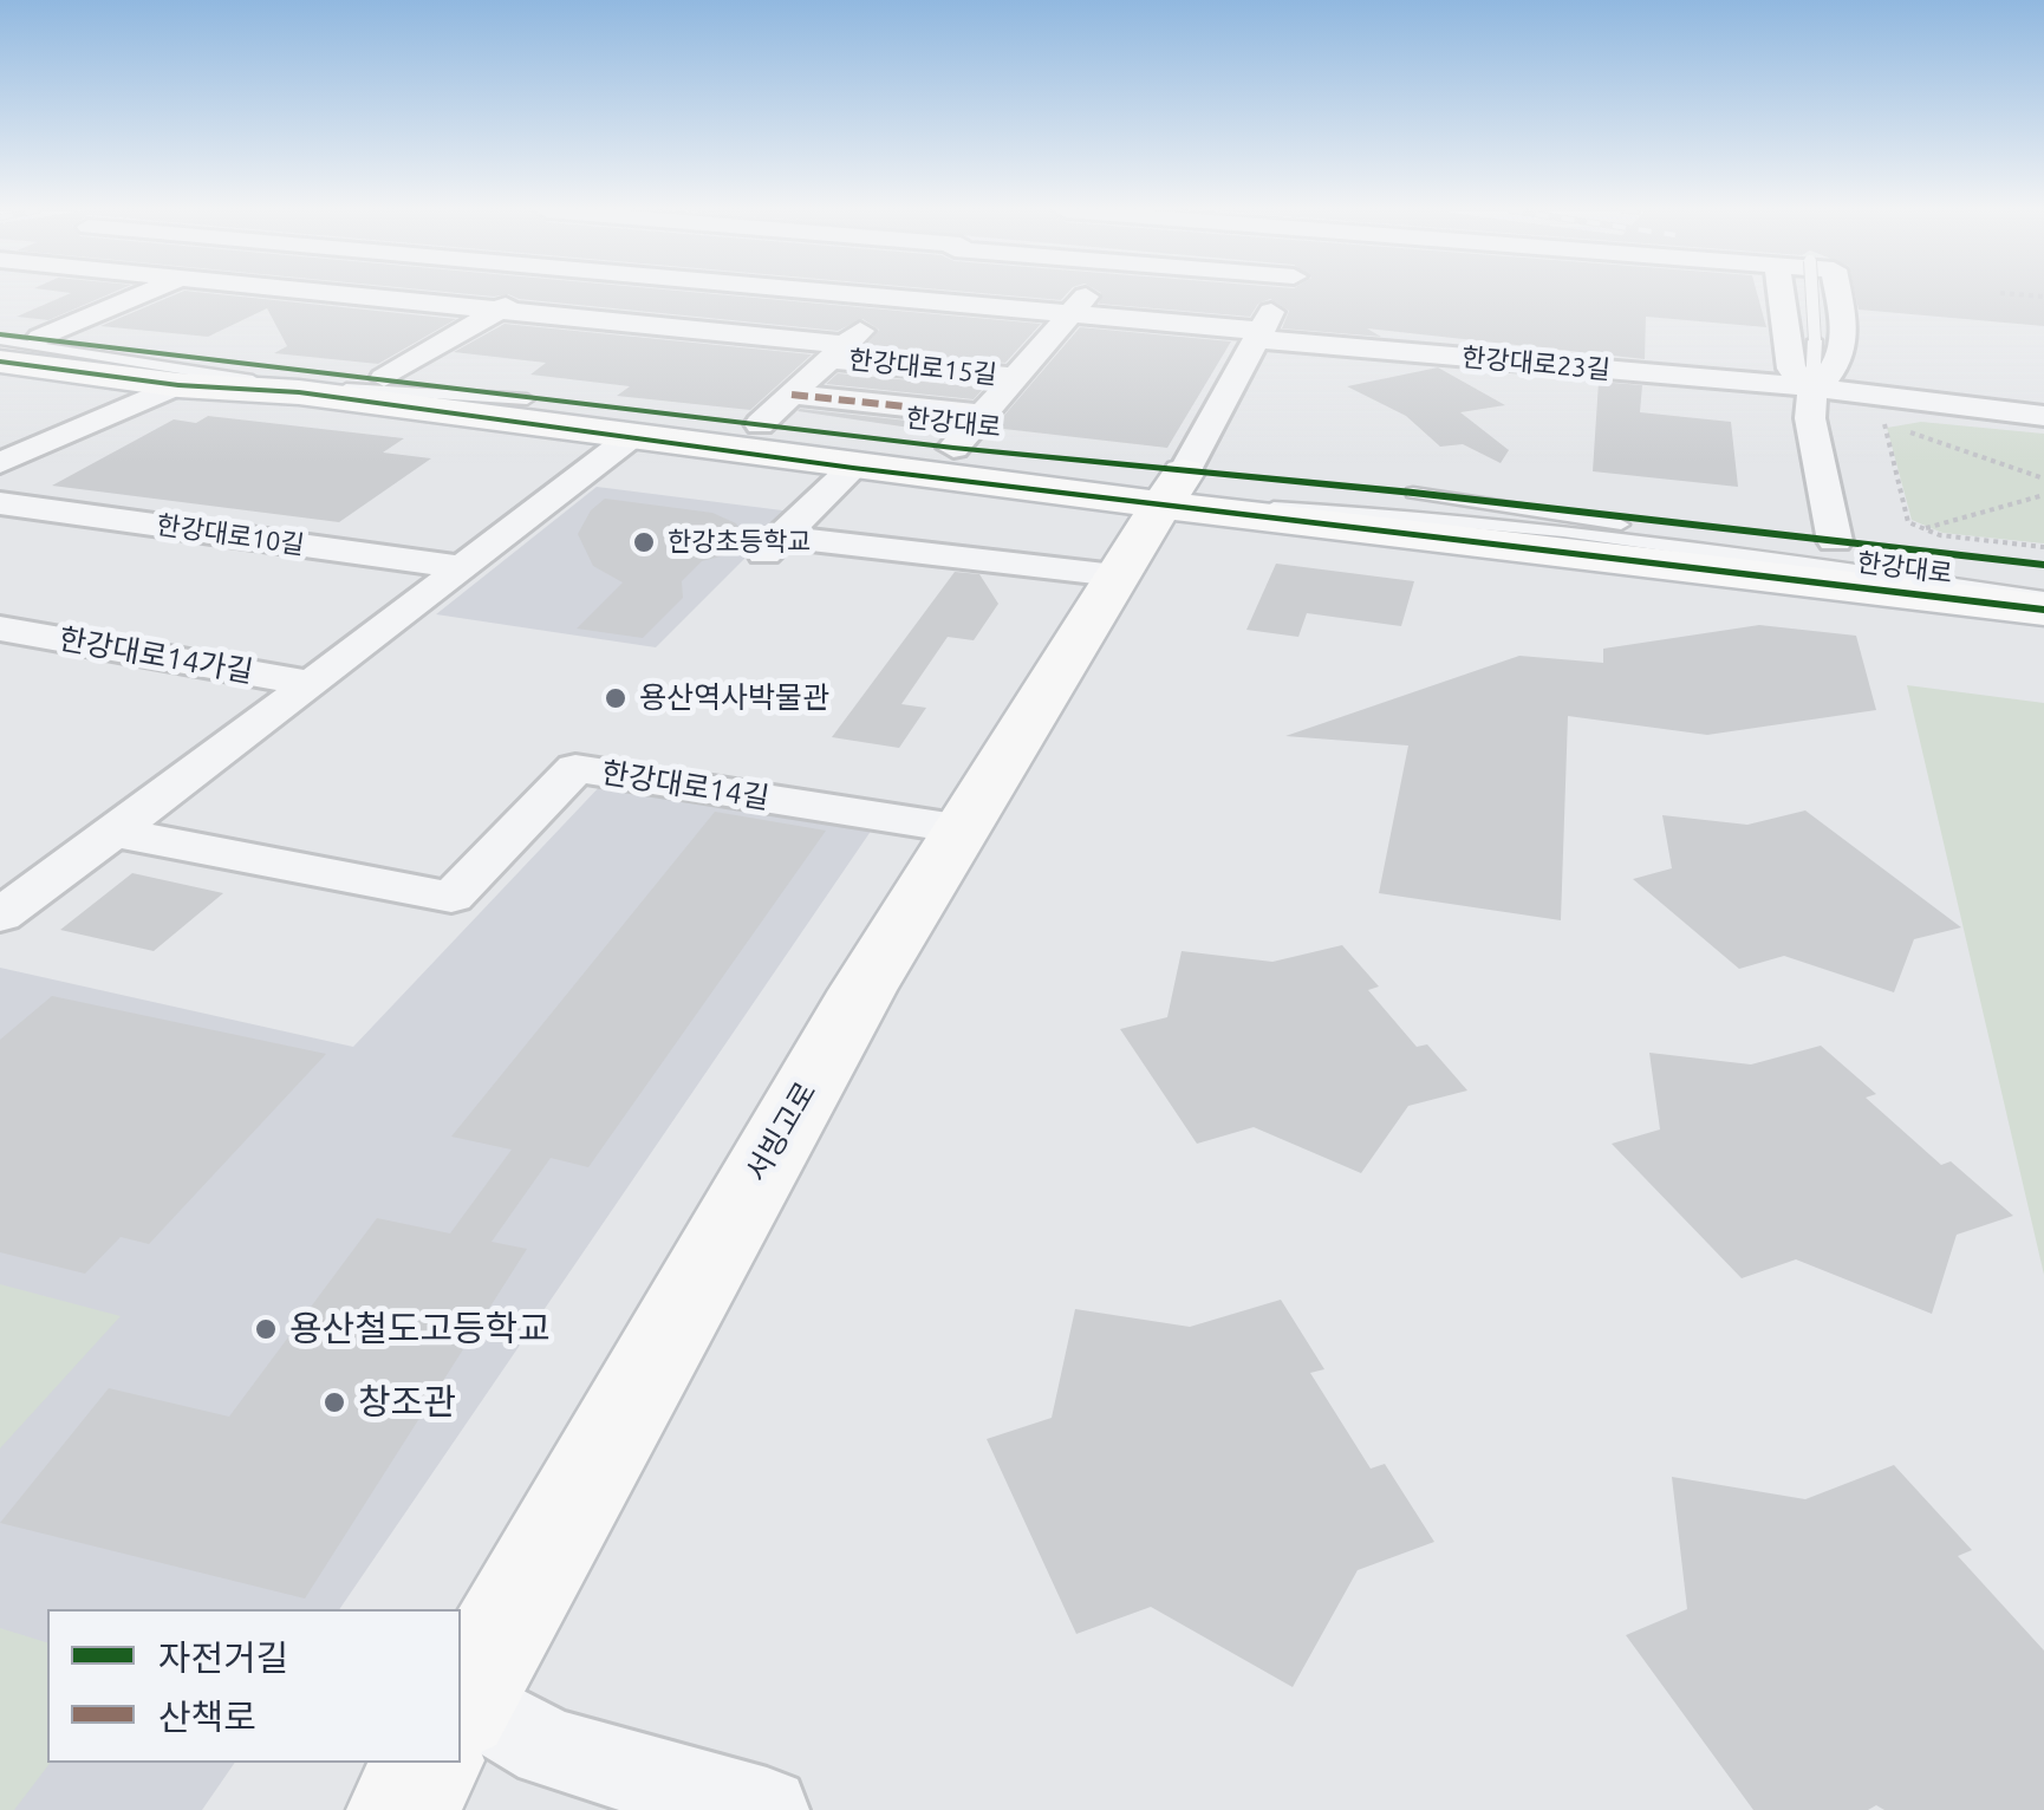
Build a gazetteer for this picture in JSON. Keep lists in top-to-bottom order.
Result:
{
  "streets": {
    "main road": ["한강대로", "서빙고로"],
    "street": [
      "한강대로23길",
      "한강대로15길",
      "한강대로10길",
      "한강대로14가길",
      "한강대로14길"
    ]
  },
  "crossings": [
    ["한강대로23길", "한강대로15길"],
    ["한강대로15길", "한강대로"],
    ["한강대로", "서빙고로"],
    ["한강대로14길", "서빙고로"]
  ],
  "places": [
    "한강초등학교",
    "용산역사박물관",
    "용산철도고등학교",
    "창조관"
  ],
  "legend": ["자전거길", "산책로"]
}
